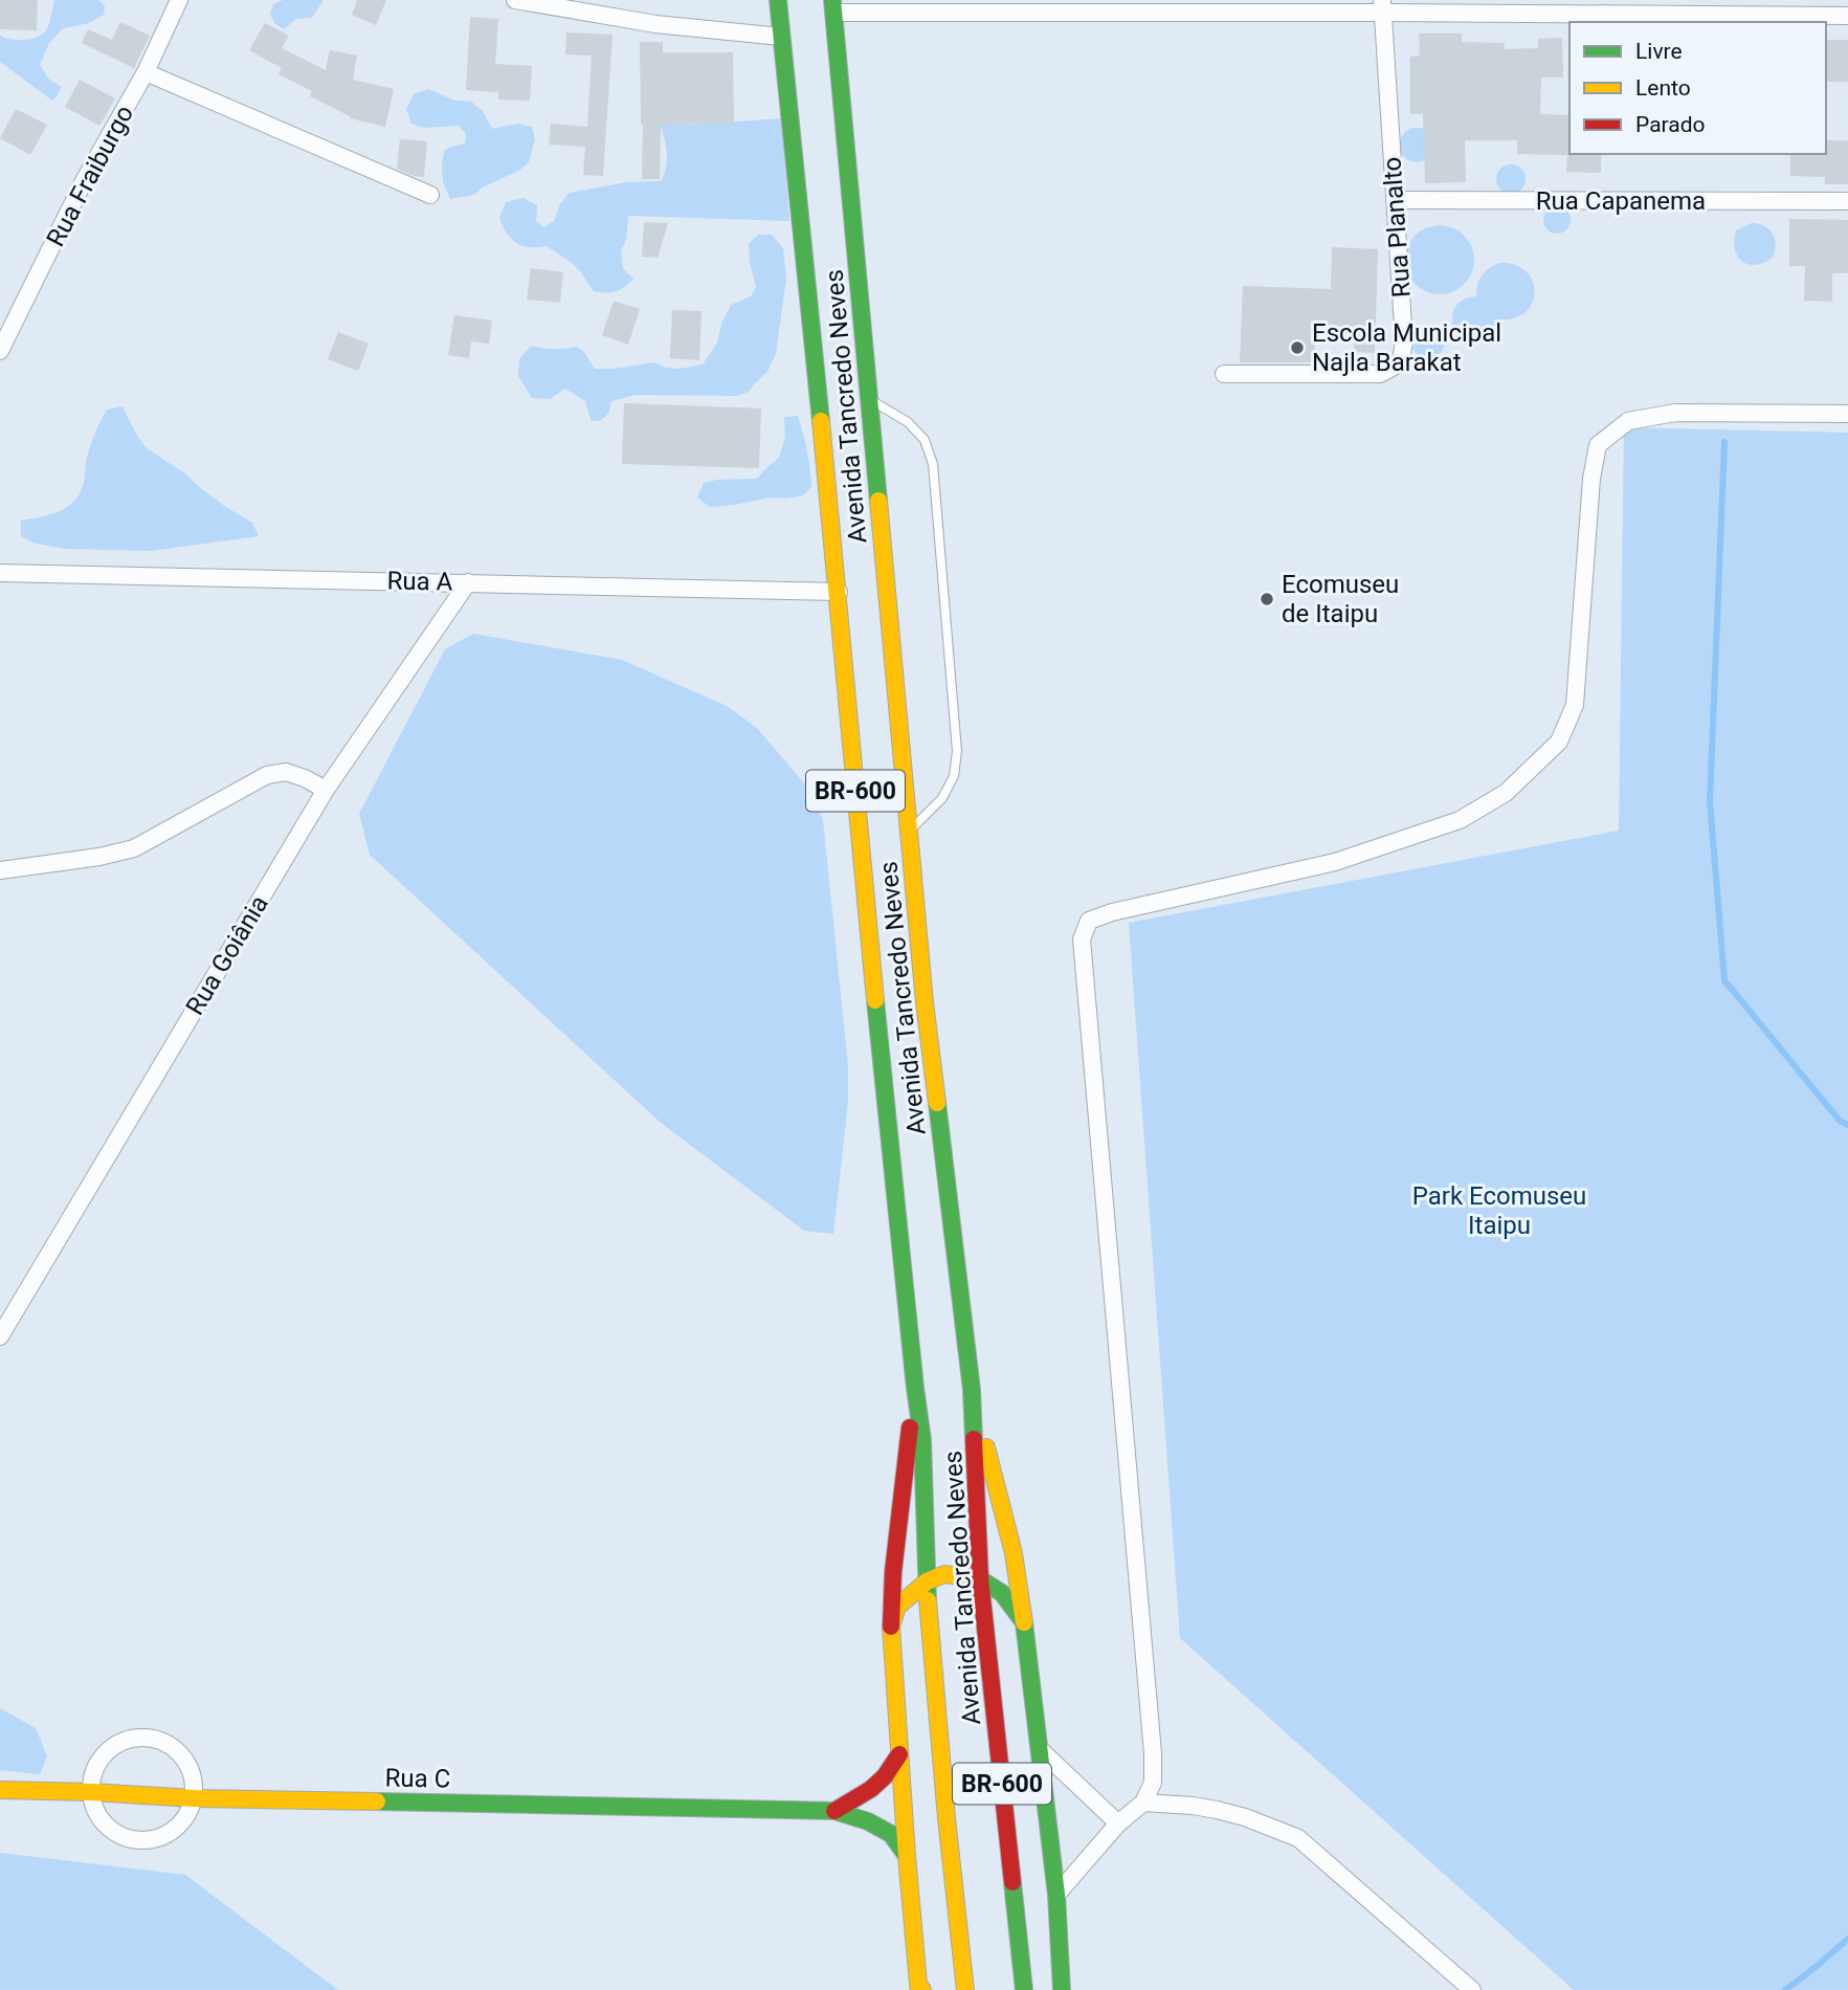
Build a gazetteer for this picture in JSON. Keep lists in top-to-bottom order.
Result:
{
  "streets": {
    "main road": ["Avenida Tancredo Neves", "BR-600", "Rua C"],
    "street": [
      "Rua Fraiburgo",
      "Rua Capanema",
      "Rua Planalto",
      "Rua A",
      "Rua Goiânia"
    ]
  },
  "crossings": [
    ["Rua Capanema", "Rua Planalto"],
    ["Avenida Tancredo Neves", "Rua A"],
    ["Rua A", "Rua Goiânia"]
  ],
  "parks": ["Park Ecomuseu Itaipu"],
  "places": ["Escola Municipal Najla Barakat", "Ecomuseu de Itaipu"],
  "legend": ["Livre", "Lento", "Parado"]
}
